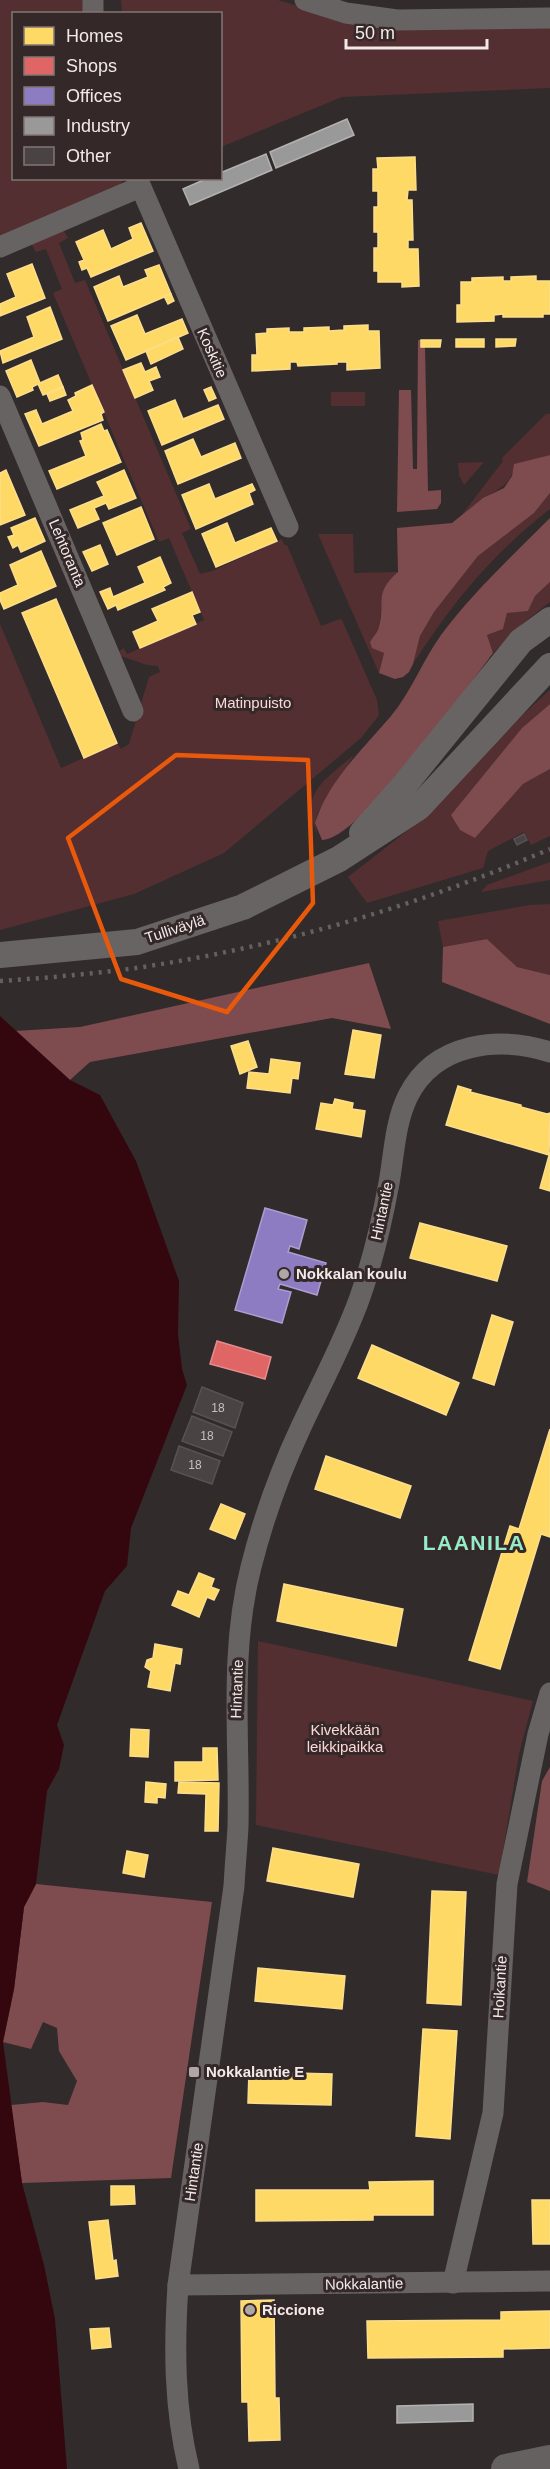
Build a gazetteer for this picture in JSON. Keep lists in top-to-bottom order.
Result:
{
  "streets": {
    "main road": ["Tulliväylä"],
    "street": [
      "Koskitie",
      "Lehtoranta",
      "Hintantie",
      "Hoikantie",
      "Nokkalantie"
    ]
  },
  "crossings": [
    ["Hintantie", "Nokkalantie"],
    ["Hoikantie", "Nokkalantie"]
  ],
  "districts": ["LAANILA"],
  "parks": ["Matinpuisto", "Kivekkään leikkipaikka"],
  "places": {
    "other": ["Nokkalan koulu", "Riccione"],
    "transit": ["Nokkalantie E"]
  },
  "house_numbers": ["18", "18", "18"],
  "legend": [
    "Homes",
    "Shops",
    "Offices",
    "Industry",
    "Other"
  ],
  "scale_bar": "50 m"
}
